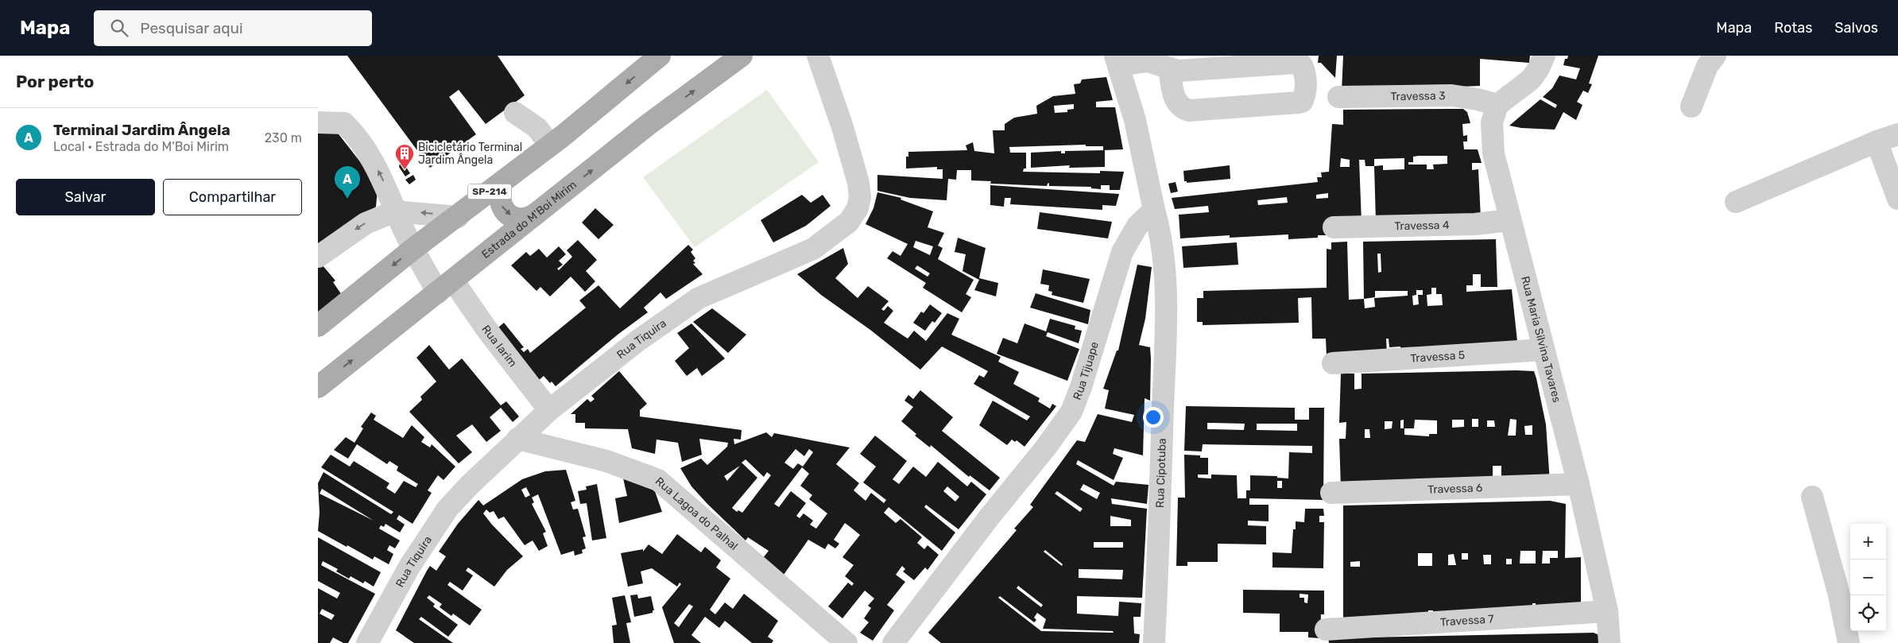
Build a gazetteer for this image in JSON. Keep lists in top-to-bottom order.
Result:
{
  "streets": {
    "main road": ["SP-214", "Estrada do M'Boi Mirim"],
    "street": [
      "Travessa 3",
      "Travessa 4",
      "Rua Tiquira",
      "Rua Maria Silvina Tavares",
      "Rua Iarim",
      "Travessa 5",
      "Rua Tijuape",
      "Rua Cipotuba",
      "Travessa 6",
      "Rua Lagoa do Palhal",
      "Travessa 7"
    ]
  },
  "crossings": [
    ["Travessa 3", "Rua Maria Silvina Tavares"],
    ["SP-214", "Rua Iarim"],
    ["Estrada do M'Boi Mirim", "Rua Iarim"],
    ["Travessa 4", "Rua Maria Silvina Tavares"],
    ["Rua Tiquira", "Rua Iarim"],
    ["Rua Tiquira", "Rua Lagoa do Palhal"],
    ["Rua Maria Silvina Tavares", "Travessa 5"],
    ["Rua Maria Silvina Tavares", "Travessa 6"],
    ["Rua Maria Silvina Tavares", "Travessa 7"],
    ["Rua Tijuape", "Rua Cipotuba"]
  ],
  "places": {
    "building": ["Bicicletário Terminal Jardim Ângela"]
  },
  "page": {
    "header": "Mapa",
    "search": "Pesquisar aqui",
    "nav": ["Mapa", "Rotas", "Salvos"],
    "heading": "Por perto",
    "list": [
      {
        "mark": "A",
        "name": "Terminal Jardim Ângela",
        "note": "Local · Estrada do M'Boi Mirim",
        "value": "230 m"
      }
    ],
    "pins": "A",
    "buttons": ["Salvar", "Compartilhar"],
    "map_buttons": ["+", "−"]
  }
}
